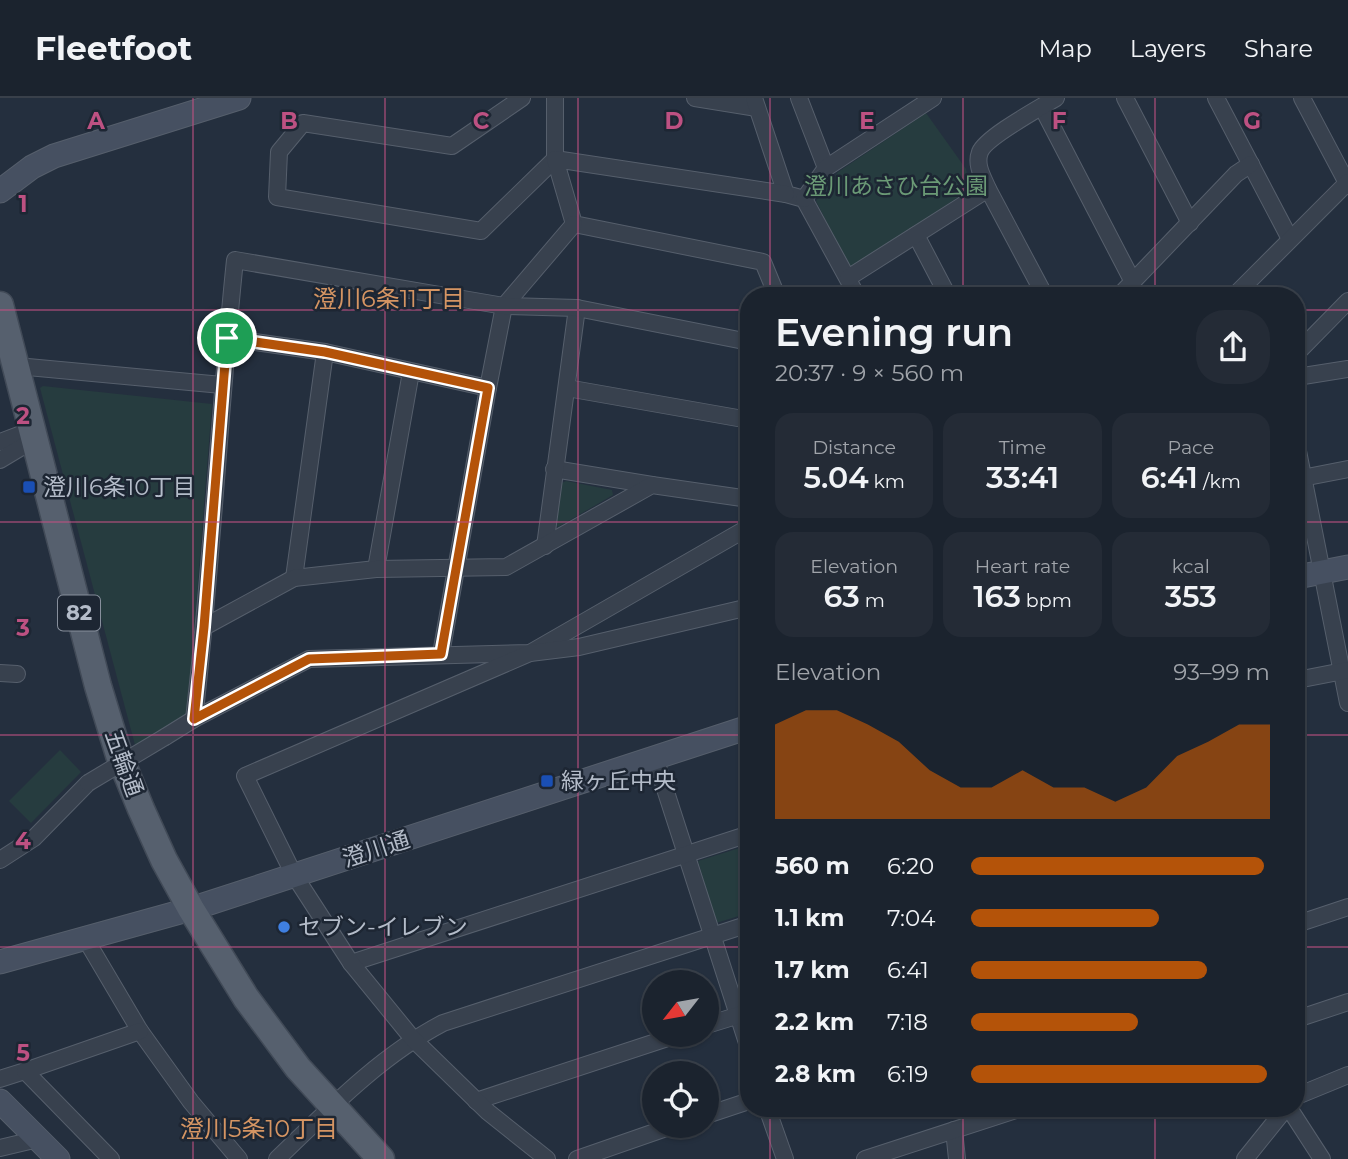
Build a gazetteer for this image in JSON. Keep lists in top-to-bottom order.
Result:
{
  "streets": {
    "main road": ["82", "五輪通"],
    "street": ["澄川通"]
  },
  "crossings": [
    ["五輪通", "澄川通"]
  ],
  "districts": ["澄川6条11丁目", "澄川5条10丁目"],
  "parks": ["澄川あさひ台公園"],
  "places": {
    "transit": ["澄川6条10丁目", "緑ヶ丘中央"],
    "other": ["セブン-イレブン"]
  },
  "north": "bottom left",
  "page": {
    "header": "Fleetfoot",
    "nav": ["Map", "Layers", "Share"],
    "heading": ["Evening run", "20:37 · 9 × 560 m"],
    "stats": [
      ["Distance", "5.04 km"],
      ["Time", "33:41"],
      ["Pace", "6:41 /km"],
      ["Elevation", "63 m"],
      ["Heart rate", "163 bpm"],
      ["kcal", "353"]
    ],
    "chart": ["Elevation", "93–99 m"],
    "list": [
      {
        "name": "560 m",
        "note": "6:20"
      },
      {
        "name": "1.1 km",
        "note": "7:04"
      },
      {
        "name": "1.7 km",
        "note": "6:41"
      },
      {
        "name": "2.2 km",
        "note": "7:18"
      },
      {
        "name": "2.8 km",
        "note": "6:19"
      }
    ]
  },
  "grid": {
    "columns": [
      "A",
      "B",
      "C",
      "D",
      "E",
      "F",
      "G"
    ],
    "rows": [
      "1",
      "2",
      "3",
      "4",
      "5"
    ]
  }
}
